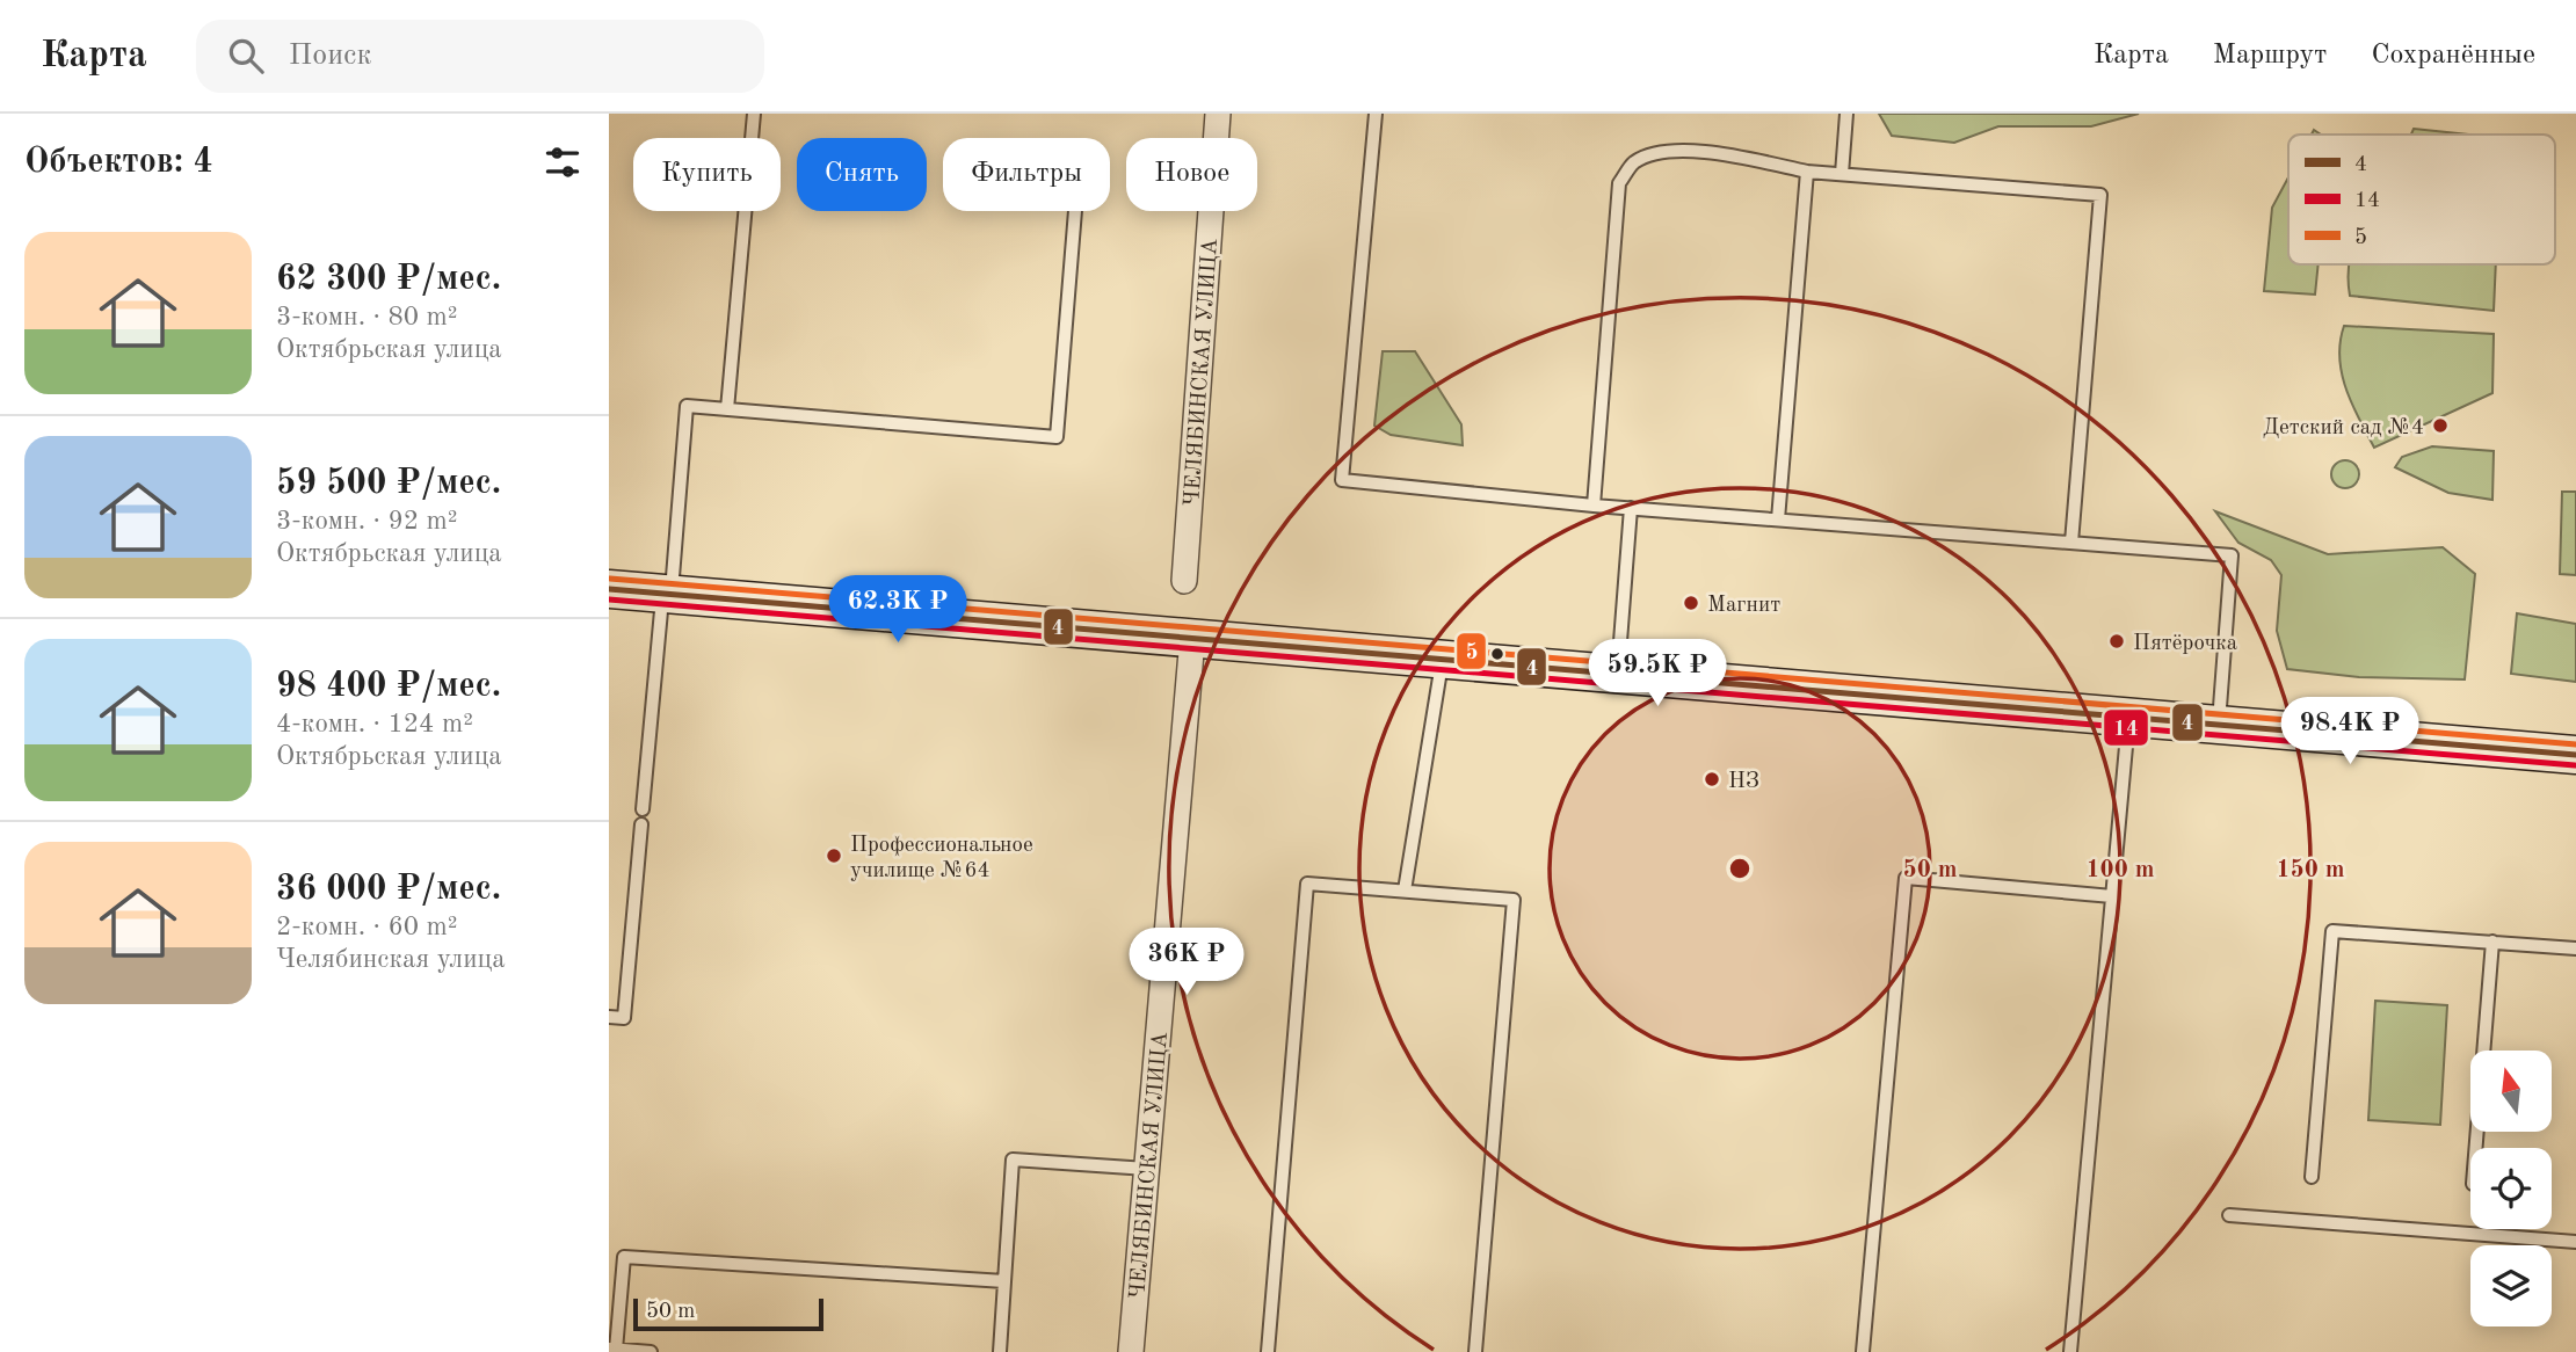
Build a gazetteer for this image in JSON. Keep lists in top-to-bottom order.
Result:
{
  "streets": {
    "street": ["ЧЕЛЯБИНСКАЯ УЛИЦА"]
  },
  "places": [
    "Детский сад №4",
    "Магнит",
    "Пятёрочка",
    "НЗ",
    "Профессиональное училище №64"
  ],
  "lines": ["transit line 5", "transit line 4", "transit line 14"],
  "legend": ["4", "14", "5"],
  "scale_bar": "50 m",
  "north": "top",
  "page": {
    "header": "Карта",
    "search": "Поиск",
    "nav": ["Карта", "Маршрут", "Сохранённые"],
    "heading": "Объектов: 4",
    "chip": [
      "Купить",
      "Снять",
      "Фильтры",
      "Новое"
    ],
    "list": [
      {
        "name": "62 300 ₽/мес.",
        "note": "3-комн. · 80 m² · Октябрьская улица"
      },
      {
        "name": "59 500 ₽/мес.",
        "note": "3-комн. · 92 m² · Октябрьская улица"
      },
      {
        "name": "98 400 ₽/мес.",
        "note": "4-комн. · 124 m² · Октябрьская улица"
      },
      {
        "name": "36 000 ₽/мес.",
        "note": "2-комн. · 60 m² · Челябинская улица"
      }
    ],
    "price": [
      "62.3K ₽",
      "59.5K ₽",
      "98.4K ₽",
      "36K ₽"
    ],
    "scale": "50 m"
  },
  "rings": ["50 m", "100 m", "150 m"]
}
